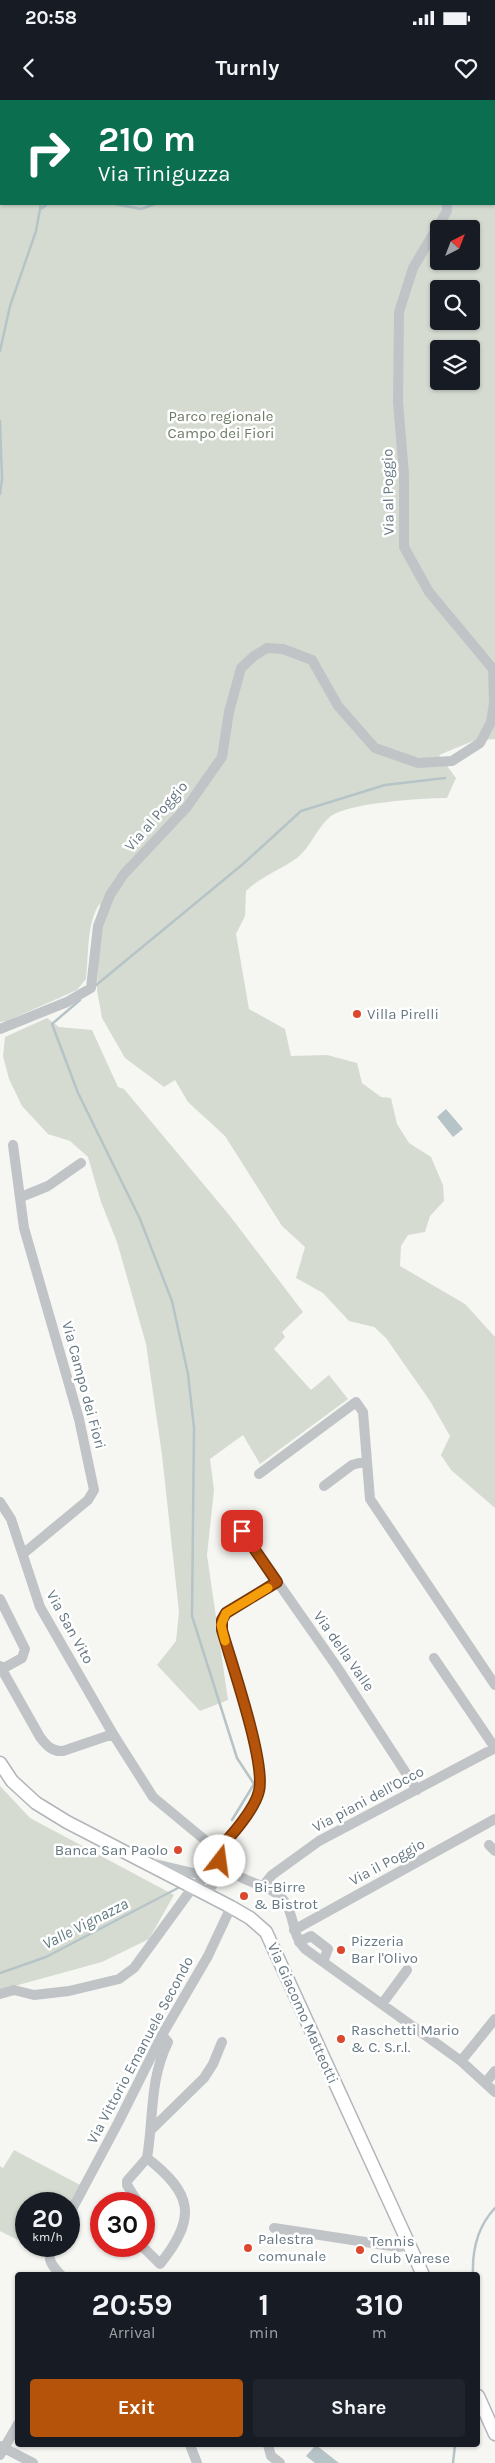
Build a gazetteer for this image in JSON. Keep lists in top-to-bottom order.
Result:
{
  "streets": {
    "main road": ["Via Giacomo Matteotti"],
    "street": [
      "Via al Poggio",
      "Via Campo dei Fiori",
      "Via San Vito",
      "Via della Valle",
      "Via piani dell'Occo",
      "Via il Poggio",
      "Via Vittorio Emanuele Secondo"
    ]
  },
  "crossings": [
    ["Via Campo dei Fiori", "Via San Vito"],
    ["Via della Valle", "Via piani dell'Occo"],
    ["Via Giacomo Matteotti", "Via Vittorio Emanuele Secondo"]
  ],
  "water": ["Valle Vignazza"],
  "parks": ["Parco regionale Campo dei Fiori"],
  "places": [
    "Villa Pirelli",
    "Banca San Paolo",
    "Bi-Birre & Bistrot",
    "Pizzeria Bar l'Olivo",
    "Raschetti Mario & C. S.r.l.",
    "Palestra comunale",
    "Tennis Club Varese"
  ],
  "north": "top right",
  "page": {
    "status": "20:58",
    "header": "Turnly",
    "turn": ["210 m", "Via Tiniguzza"],
    "speed": "20 km/h",
    "limit": "30",
    "eta": [
      "20:59",
      "Arrival",
      "1",
      "min",
      "310",
      "m"
    ],
    "buttons": ["Exit", "Share"]
  }
}
